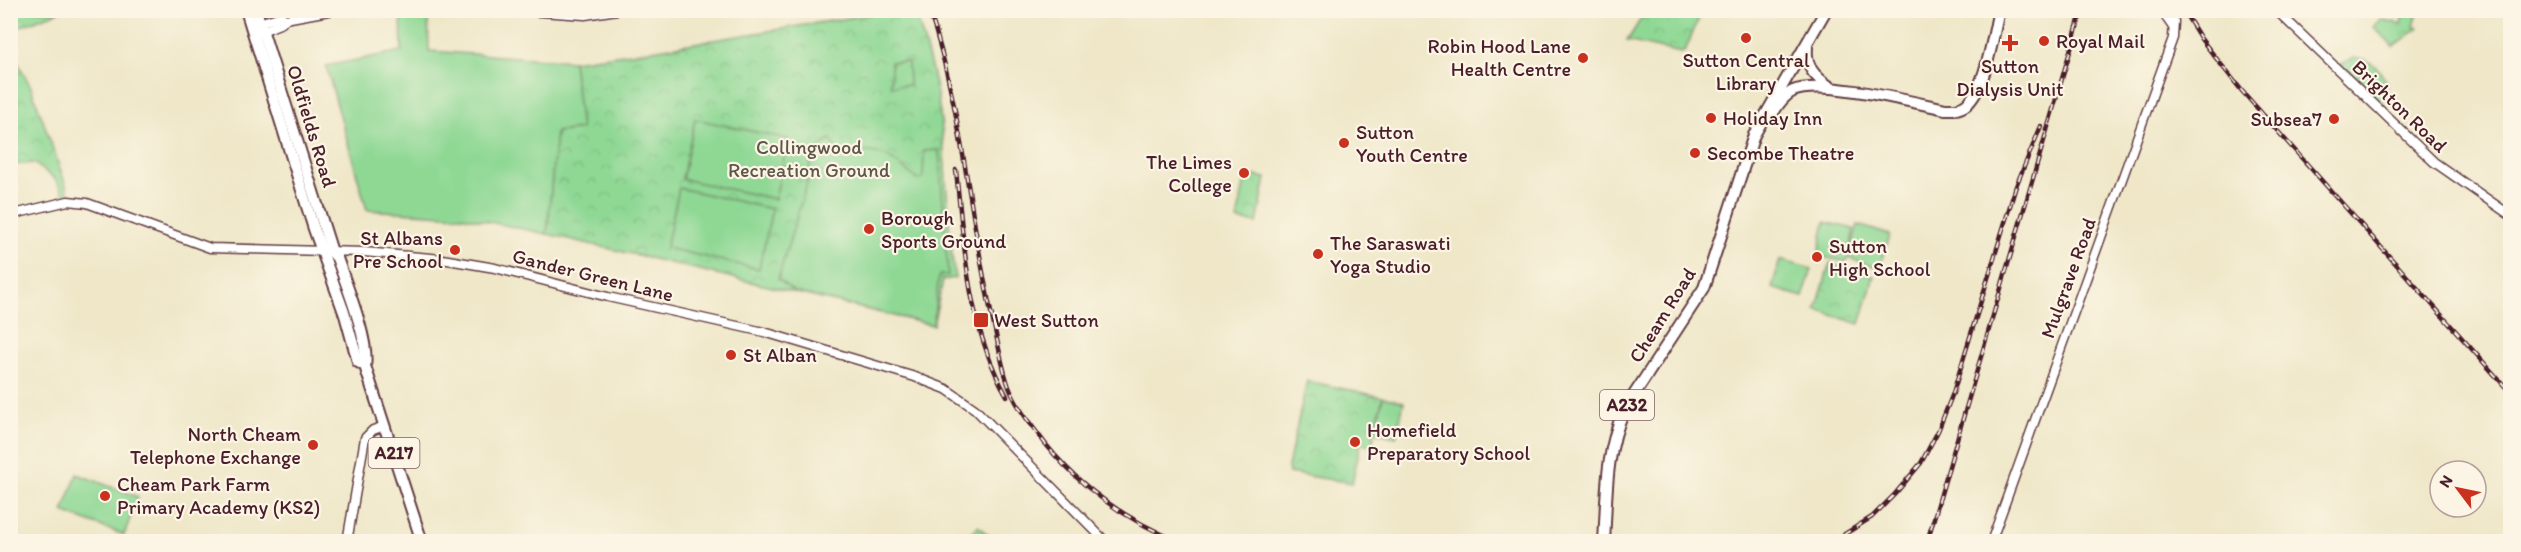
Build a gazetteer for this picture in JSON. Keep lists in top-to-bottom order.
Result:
{
  "streets": {
    "highway": [
      "Oldfields Road",
      "Cheam Road",
      "A232",
      "A217"
    ],
    "street": ["Brighton Road", "Gander Green Lane", "Mulgrave Road"]
  },
  "crossings": [
    ["Oldfields Road", "Gander Green Lane"],
    ["Oldfields Road", "A217"],
    ["Gander Green Lane", "A217"],
    ["Cheam Road", "A232"]
  ],
  "parks": ["Collingwood Recreation Ground"],
  "places": {
    "other": [
      "Sutton Central Library",
      "Royal Mail",
      "Robin Hood Lane Health Centre",
      "Holiday Inn",
      "Subsea7",
      "Sutton Youth Centre",
      "Secombe Theatre",
      "The Limes College",
      "Borough Sports Ground",
      "St Albans Pre School",
      "The Saraswati Yoga Studio",
      "Sutton High School",
      "St Alban",
      "Homefield Preparatory School",
      "North Cheam Telephone Exchange",
      "Cheam Park Farm Primary Academy (KS2)"
    ],
    "health": ["Sutton Dialysis Unit"],
    "transit": ["West Sutton"]
  },
  "north": "top left"
}
